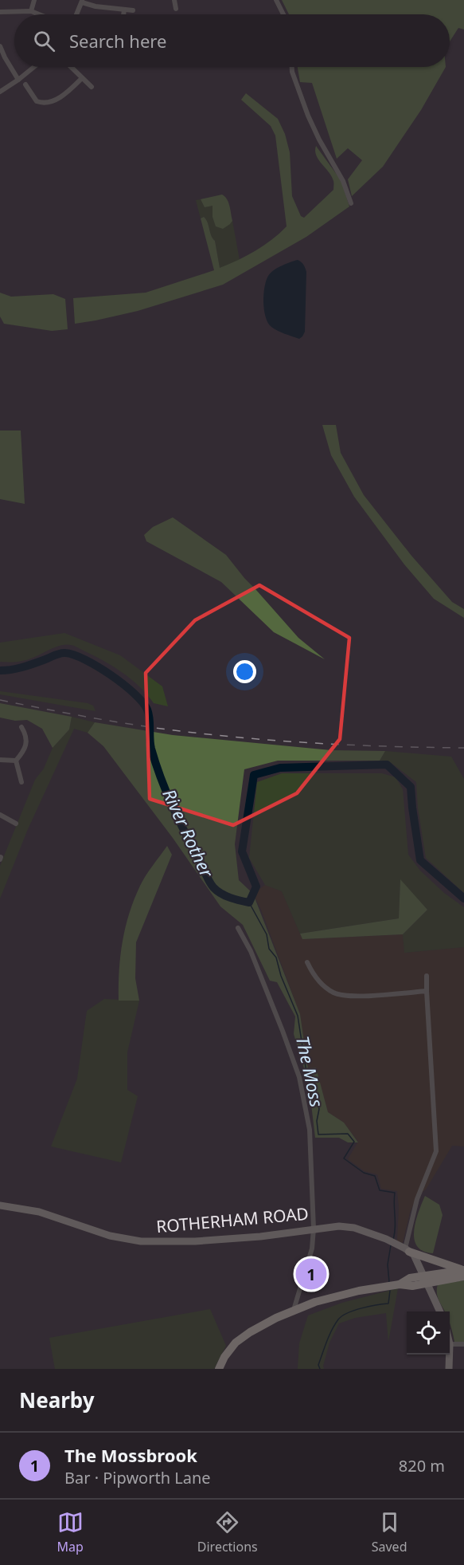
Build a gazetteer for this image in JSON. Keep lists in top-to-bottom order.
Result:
{
  "streets": {
    "main road": ["ROTHERHAM ROAD"]
  },
  "water": ["River Rother", "The Moss"],
  "page": {
    "search": "Search here",
    "pins": "1",
    "heading": "Nearby",
    "list": [
      {
        "mark": "1",
        "name": "The Mossbrook",
        "note": "Bar · Pipworth Lane",
        "value": "820 m"
      }
    ],
    "nav": ["Map", "Directions", "Saved"]
  }
}
